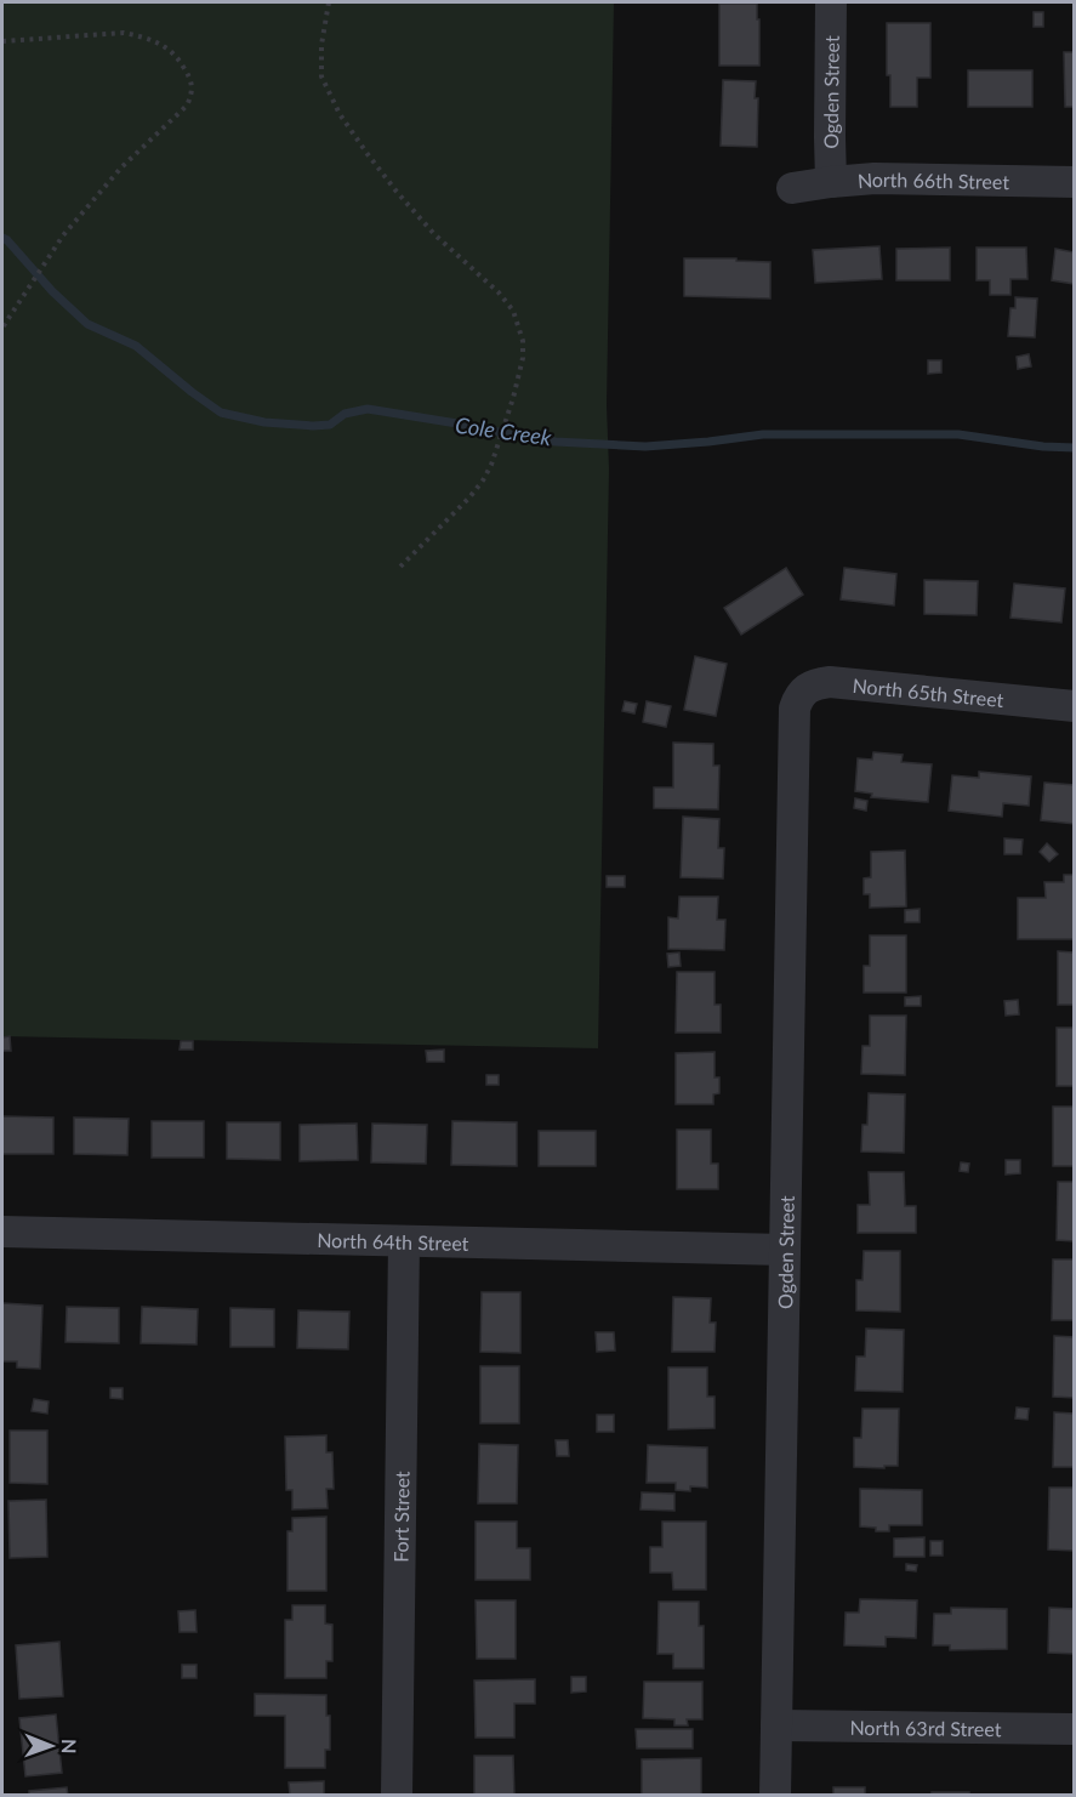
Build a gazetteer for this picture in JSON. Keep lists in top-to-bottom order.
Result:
{
  "streets": {
    "street": [
      "Ogden Street",
      "North 66th Street",
      "North 65th Street",
      "North 64th Street",
      "Fort Street",
      "North 63rd Street"
    ]
  },
  "crossings": [
    ["Ogden Street", "North 66th Street"],
    ["Ogden Street", "North 65th Street"],
    ["Ogden Street", "North 64th Street"],
    ["Ogden Street", "North 63rd Street"],
    ["North 64th Street", "Fort Street"]
  ],
  "water": ["Cole Creek"],
  "north": "right"
}
